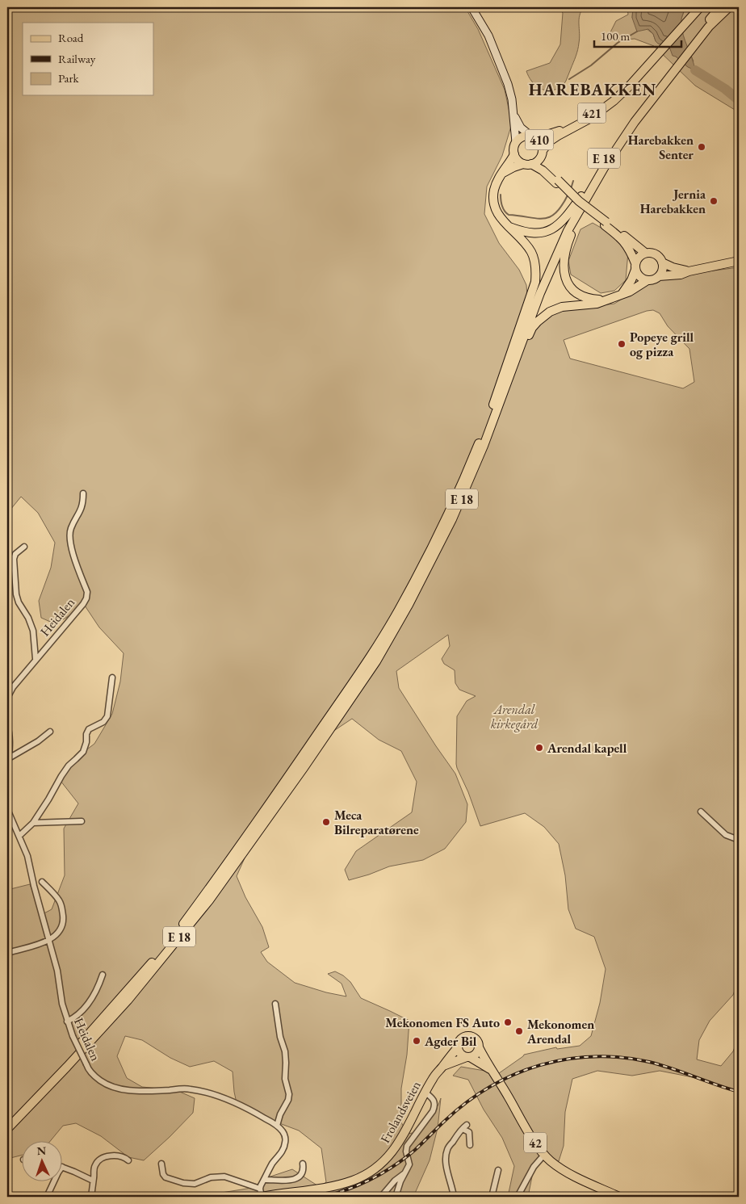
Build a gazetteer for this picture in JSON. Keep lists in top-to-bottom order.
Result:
{
  "streets": {
    "main road": [
      "421",
      "410",
      "E 18",
      "Frolandsveien",
      "42"
    ],
    "street": ["Heidalen"]
  },
  "crossings": [
    ["421", "410"],
    ["421", "E 18"],
    ["410", "E 18"],
    ["Frolandsveien", "42"]
  ],
  "districts": ["HAREBAKKEN"],
  "parks": ["Arendal kirkegård"],
  "places": [
    "Harebakken Senter",
    "Jernia Harebakken",
    "Popeye grill og pizza",
    "Arendal kapell",
    "Meca Bilreparatørene",
    "Mekonomen FS Auto",
    "Mekonomen Arendal",
    "Agder Bil"
  ],
  "legend": ["Road", "Railway", "Park"],
  "scale_bar": "100 m",
  "north": "top"
}
